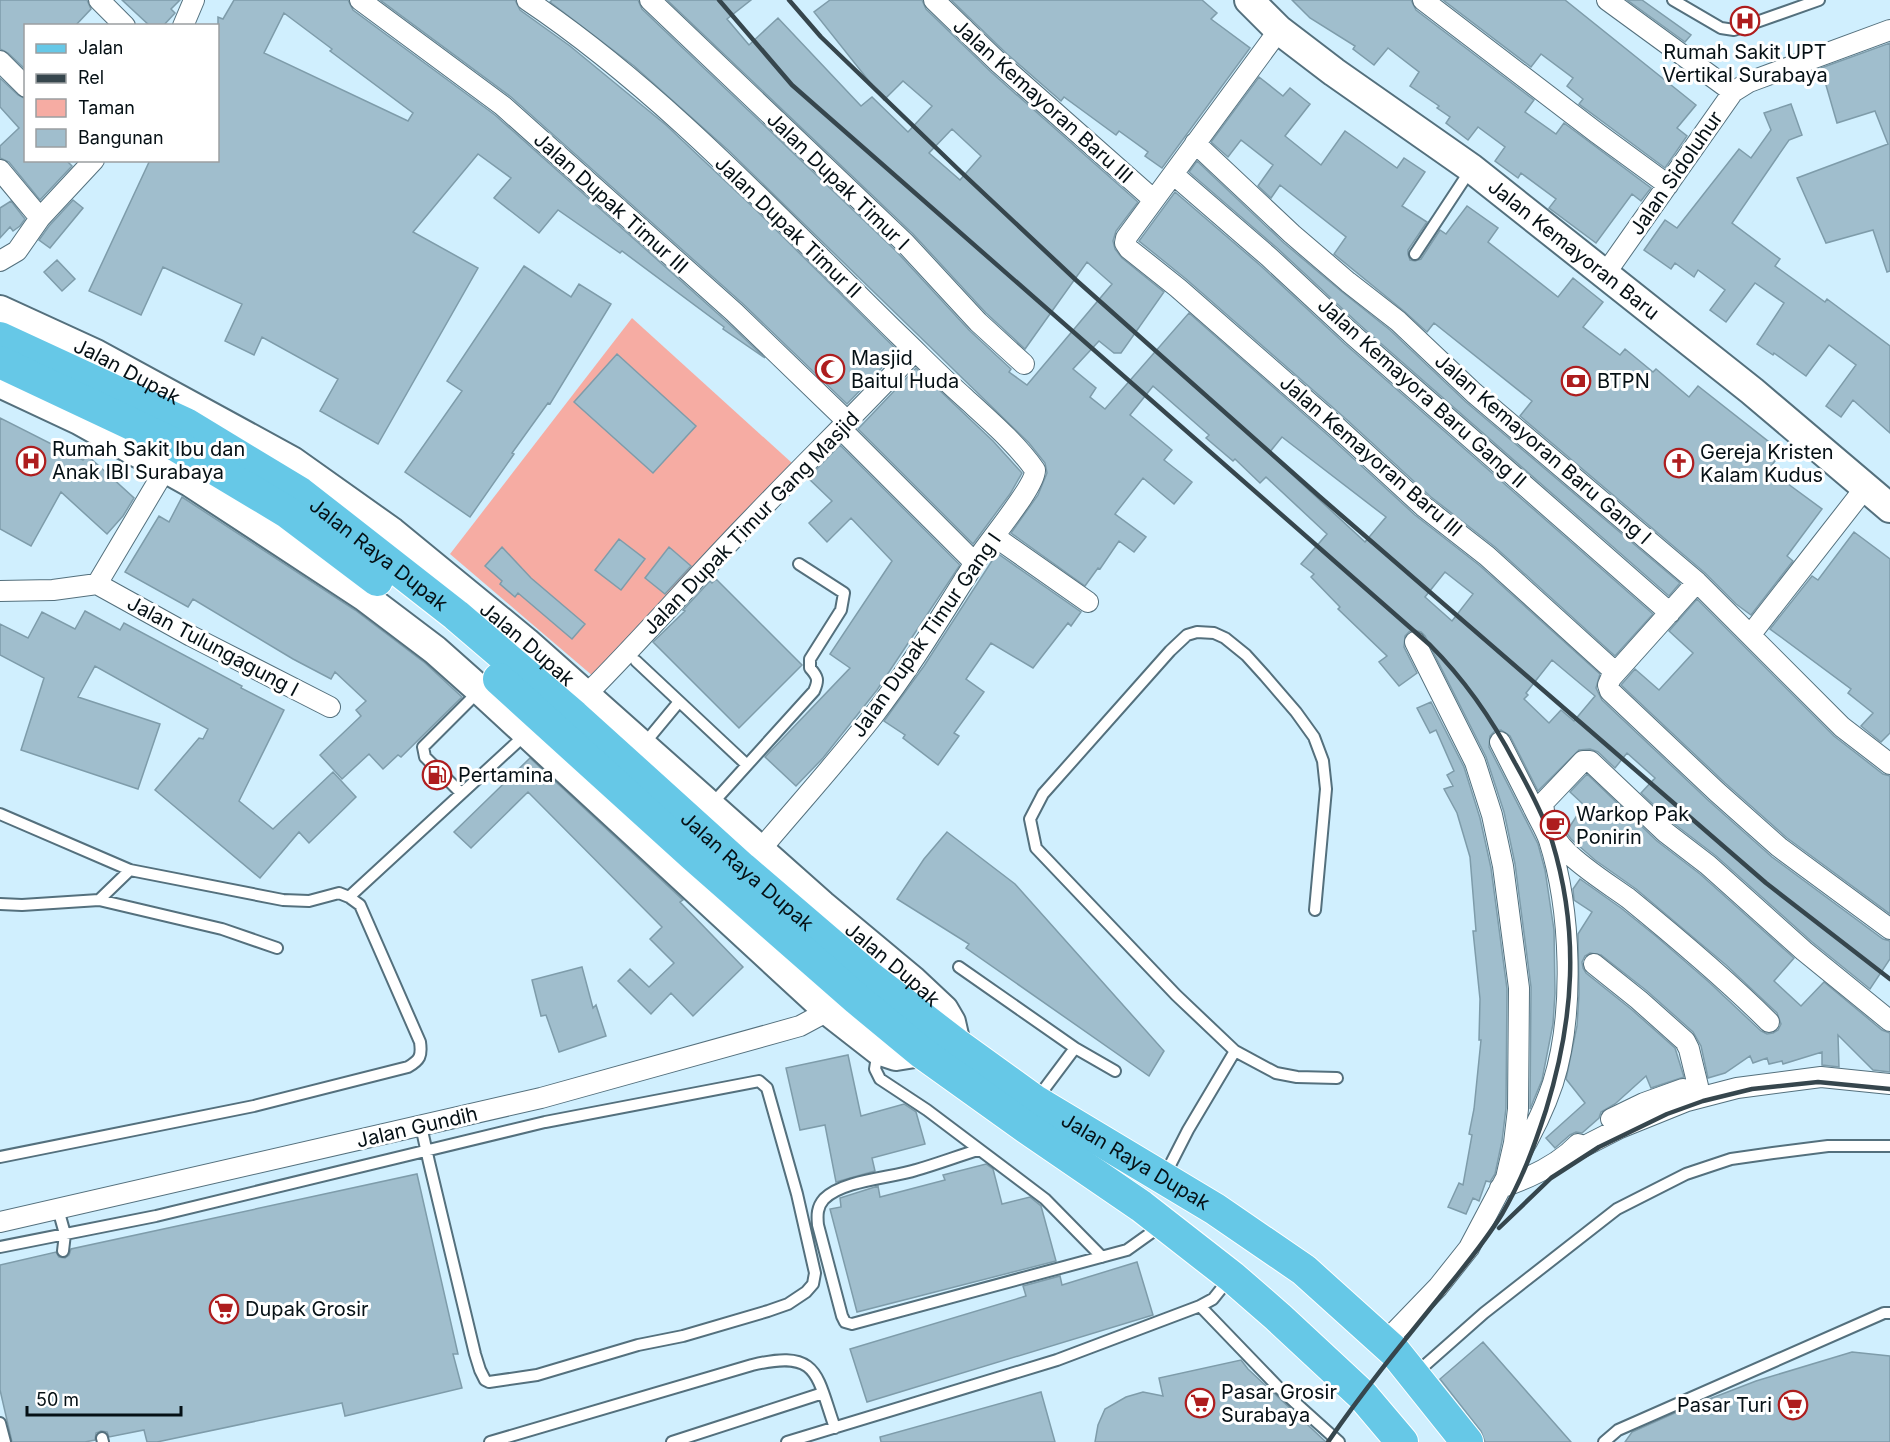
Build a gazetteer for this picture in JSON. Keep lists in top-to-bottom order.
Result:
{
  "streets": {
    "main road": ["Jalan Kemayoran Baru", "Jalan Dupak", "Jalan Raya Dupak"],
    "street": [
      "Jalan Kemayoran Baru III",
      "Jalan Sidoluhur",
      "Jalan Dupak Timur I",
      "Jalan Dupak Timur III",
      "Jalan Dupak Timur II",
      "Jalan Kemayora Baru Gang II",
      "Jalan Kemayoran Baru Gang I",
      "Jalan Dupak Timur Gang Masjid",
      "Jalan Dupak Timur Gang I",
      "Jalan Tulungagung I",
      "Jalan Gundih"
    ]
  },
  "crossings": [
    ["Jalan Sidoluhur", "Jalan Kemayoran Baru"],
    ["Jalan Dupak Timur III", "Jalan Dupak Timur Gang Masjid"],
    ["Jalan Dupak Timur III", "Jalan Dupak Timur Gang I"],
    ["Jalan Dupak Timur II", "Jalan Dupak Timur Gang Masjid"],
    ["Jalan Dupak Timur II", "Jalan Dupak Timur Gang I"],
    ["Jalan Dupak", "Jalan Dupak Timur Gang Masjid"],
    ["Jalan Dupak", "Jalan Raya Dupak"],
    ["Jalan Dupak", "Jalan Dupak Timur Gang I"]
  ],
  "places": {
    "hospital": ["Rumah Sakit UPT Vertikal Surabaya", "Rumah Sakit Ibu dan Anak IBI Surabaya"],
    "mosque": ["Masjid Baitul Huda"],
    "bank": ["BTPN"],
    "church": ["Gereja Kristen Kalam Kudus"],
    "fuel station": ["Pertamina"],
    "cafe": ["Warkop Pak Ponirin"],
    "supermarket": ["Dupak Grosir", "Pasar Grosir Surabaya", "Pasar Turi"]
  },
  "legend": [
    "Jalan",
    "Rel",
    "Taman",
    "Bangunan"
  ],
  "scale_bar": "50 m"
}
